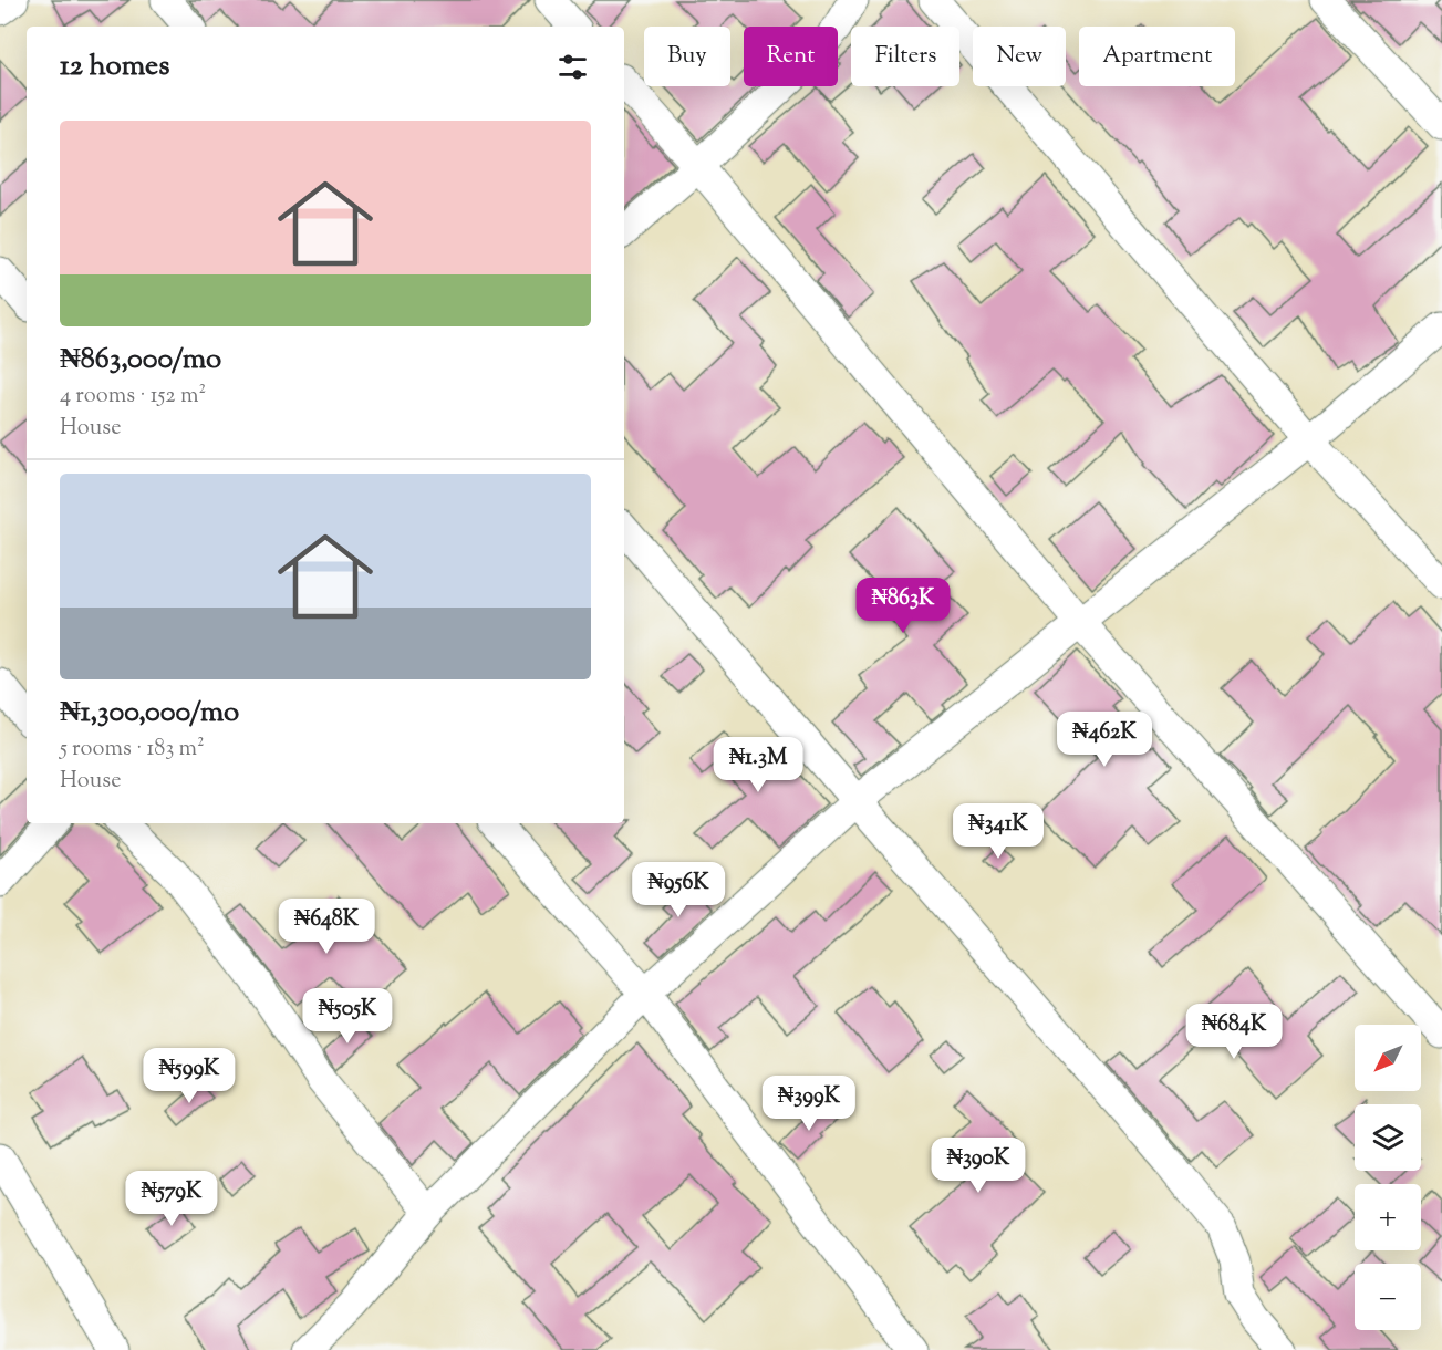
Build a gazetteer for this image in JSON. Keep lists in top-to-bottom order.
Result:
{
  "north": "bottom left",
  "page": {
    "chip": [
      "Buy",
      "Rent",
      "Filters",
      "New",
      "Apartment"
    ],
    "heading": "12 homes",
    "list": [
      {
        "name": "₦863,000/mo",
        "note": "4 rooms · 152 m² · House"
      },
      {
        "name": "₦1,300,000/mo",
        "note": "5 rooms · 183 m² · House"
      }
    ],
    "price": [
      "₦863K",
      "₦462K",
      "₦1.3M",
      "₦341K",
      "₦956K",
      "₦648K",
      "₦505K",
      "₦684K",
      "₦599K",
      "₦399K",
      "₦390K",
      "₦579K"
    ],
    "map_buttons": ["+", "−"]
  }
}
